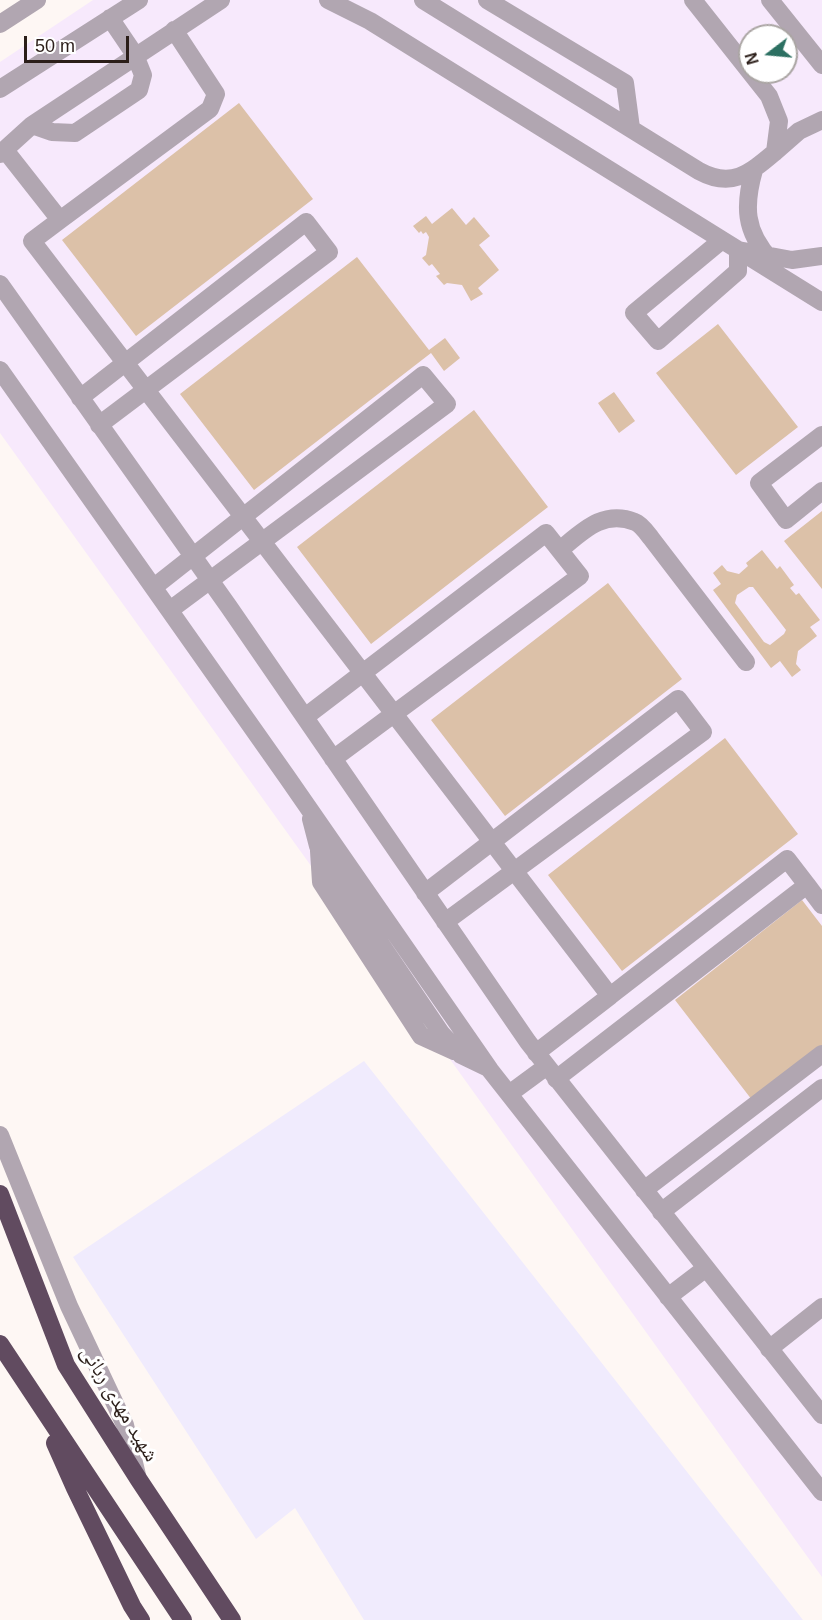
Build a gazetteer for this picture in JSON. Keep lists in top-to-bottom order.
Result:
{
  "streets": {
    "highway": ["شهید مهدی ربانی"]
  },
  "scale_bar": "50 m",
  "north": "left"
}
